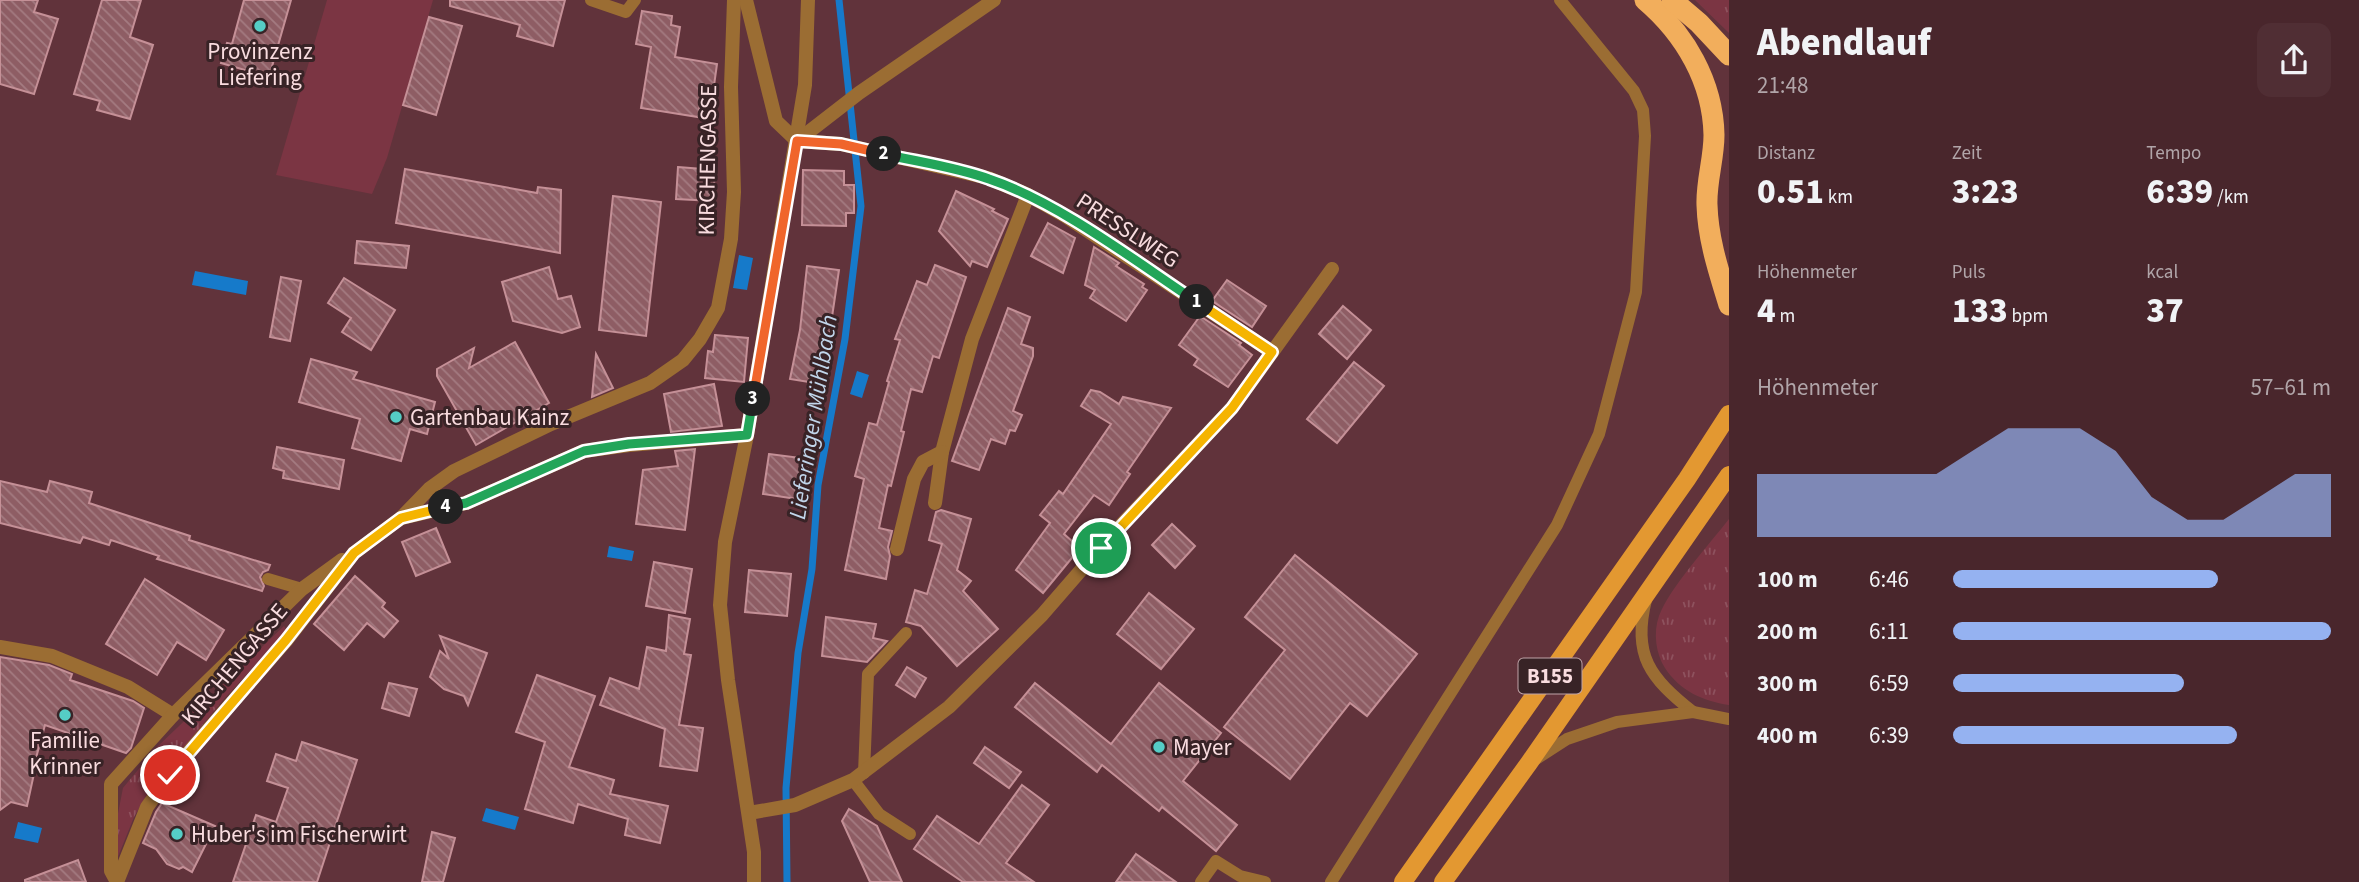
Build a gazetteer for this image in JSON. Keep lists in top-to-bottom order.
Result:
{
  "streets": {
    "main road": ["B155"],
    "street": ["KIRCHENGASSE", "PRESSLWEG"]
  },
  "water": ["Lieferinger Mühlbach"],
  "places": [
    "Provinzenz Liefering",
    "Gartenbau Kainz",
    "Familie Krinner",
    "Mayer",
    "Huber's im Fischerwirt"
  ],
  "page": {
    "heading": ["Abendlauf", "21:48"],
    "stats": [
      ["Distanz", "0.51 km"],
      ["Zeit", "3:23"],
      ["Tempo", "6:39 /km"],
      ["Höhenmeter", "4 m"],
      ["Puls", "133 bpm"],
      ["kcal", "37"]
    ],
    "pins": [
      "2",
      "1",
      "3",
      "4"
    ],
    "chart": ["Höhenmeter", "57–61 m"],
    "list": [
      {
        "name": "100 m",
        "note": "6:46"
      },
      {
        "name": "200 m",
        "note": "6:11"
      },
      {
        "name": "300 m",
        "note": "6:59"
      },
      {
        "name": "400 m",
        "note": "6:39"
      }
    ]
  }
}
